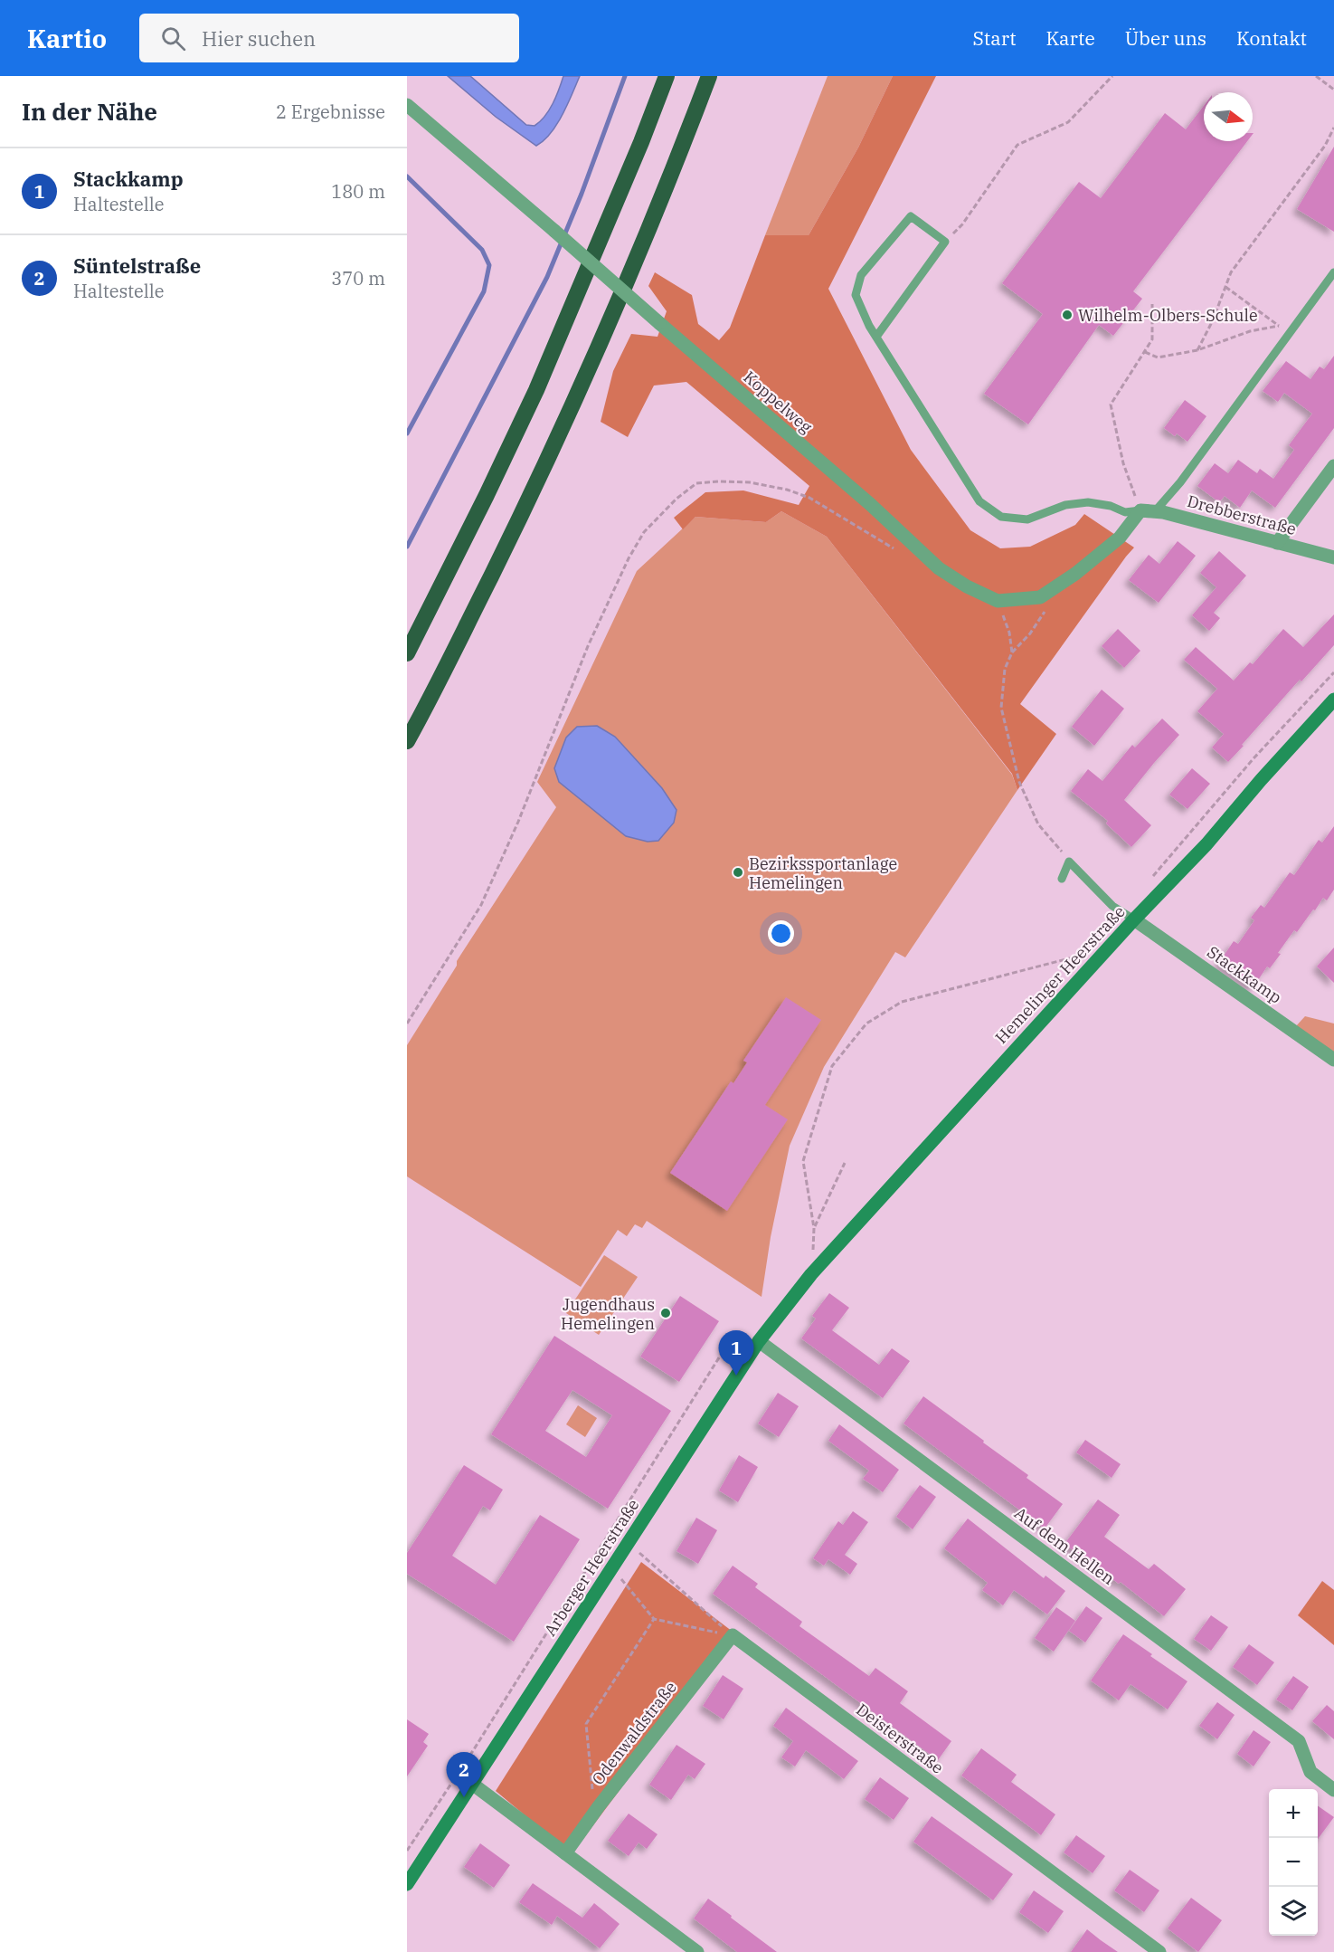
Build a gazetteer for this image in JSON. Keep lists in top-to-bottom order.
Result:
{
  "streets": {
    "main road": ["Hemelinger Heerstraße", "Arberger Heerstraße"],
    "street": [
      "Koppelweg",
      "Drebberstraße",
      "Stackkamp",
      "Auf dem Hellen",
      "Odenwaldstraße",
      "Deisterstraße"
    ]
  },
  "crossings": [
    ["Hemelinger Heerstraße", "Stackkamp"],
    ["Hemelinger Heerstraße", "Arberger Heerstraße"],
    ["Auf dem Hellen", "Arberger Heerstraße"],
    ["Odenwaldstraße", "Deisterstraße"]
  ],
  "places": ["Wilhelm-Olbers-Schule", "Bezirkssportanlage Hemelingen", "Jugendhaus Hemelingen"],
  "north": "right",
  "page": {
    "header": "Kartio",
    "search": "Hier suchen",
    "nav": [
      "Start",
      "Karte",
      "Über uns",
      "Kontakt"
    ],
    "heading": ["In der Nähe", "2 Ergebnisse"],
    "list": [
      {
        "mark": "1",
        "name": "Stackkamp",
        "note": "Haltestelle",
        "value": "180 m"
      },
      {
        "mark": "2",
        "name": "Süntelstraße",
        "note": "Haltestelle",
        "value": "370 m"
      }
    ],
    "pins": ["1", "2"],
    "map_buttons": ["+", "−"]
  }
}
